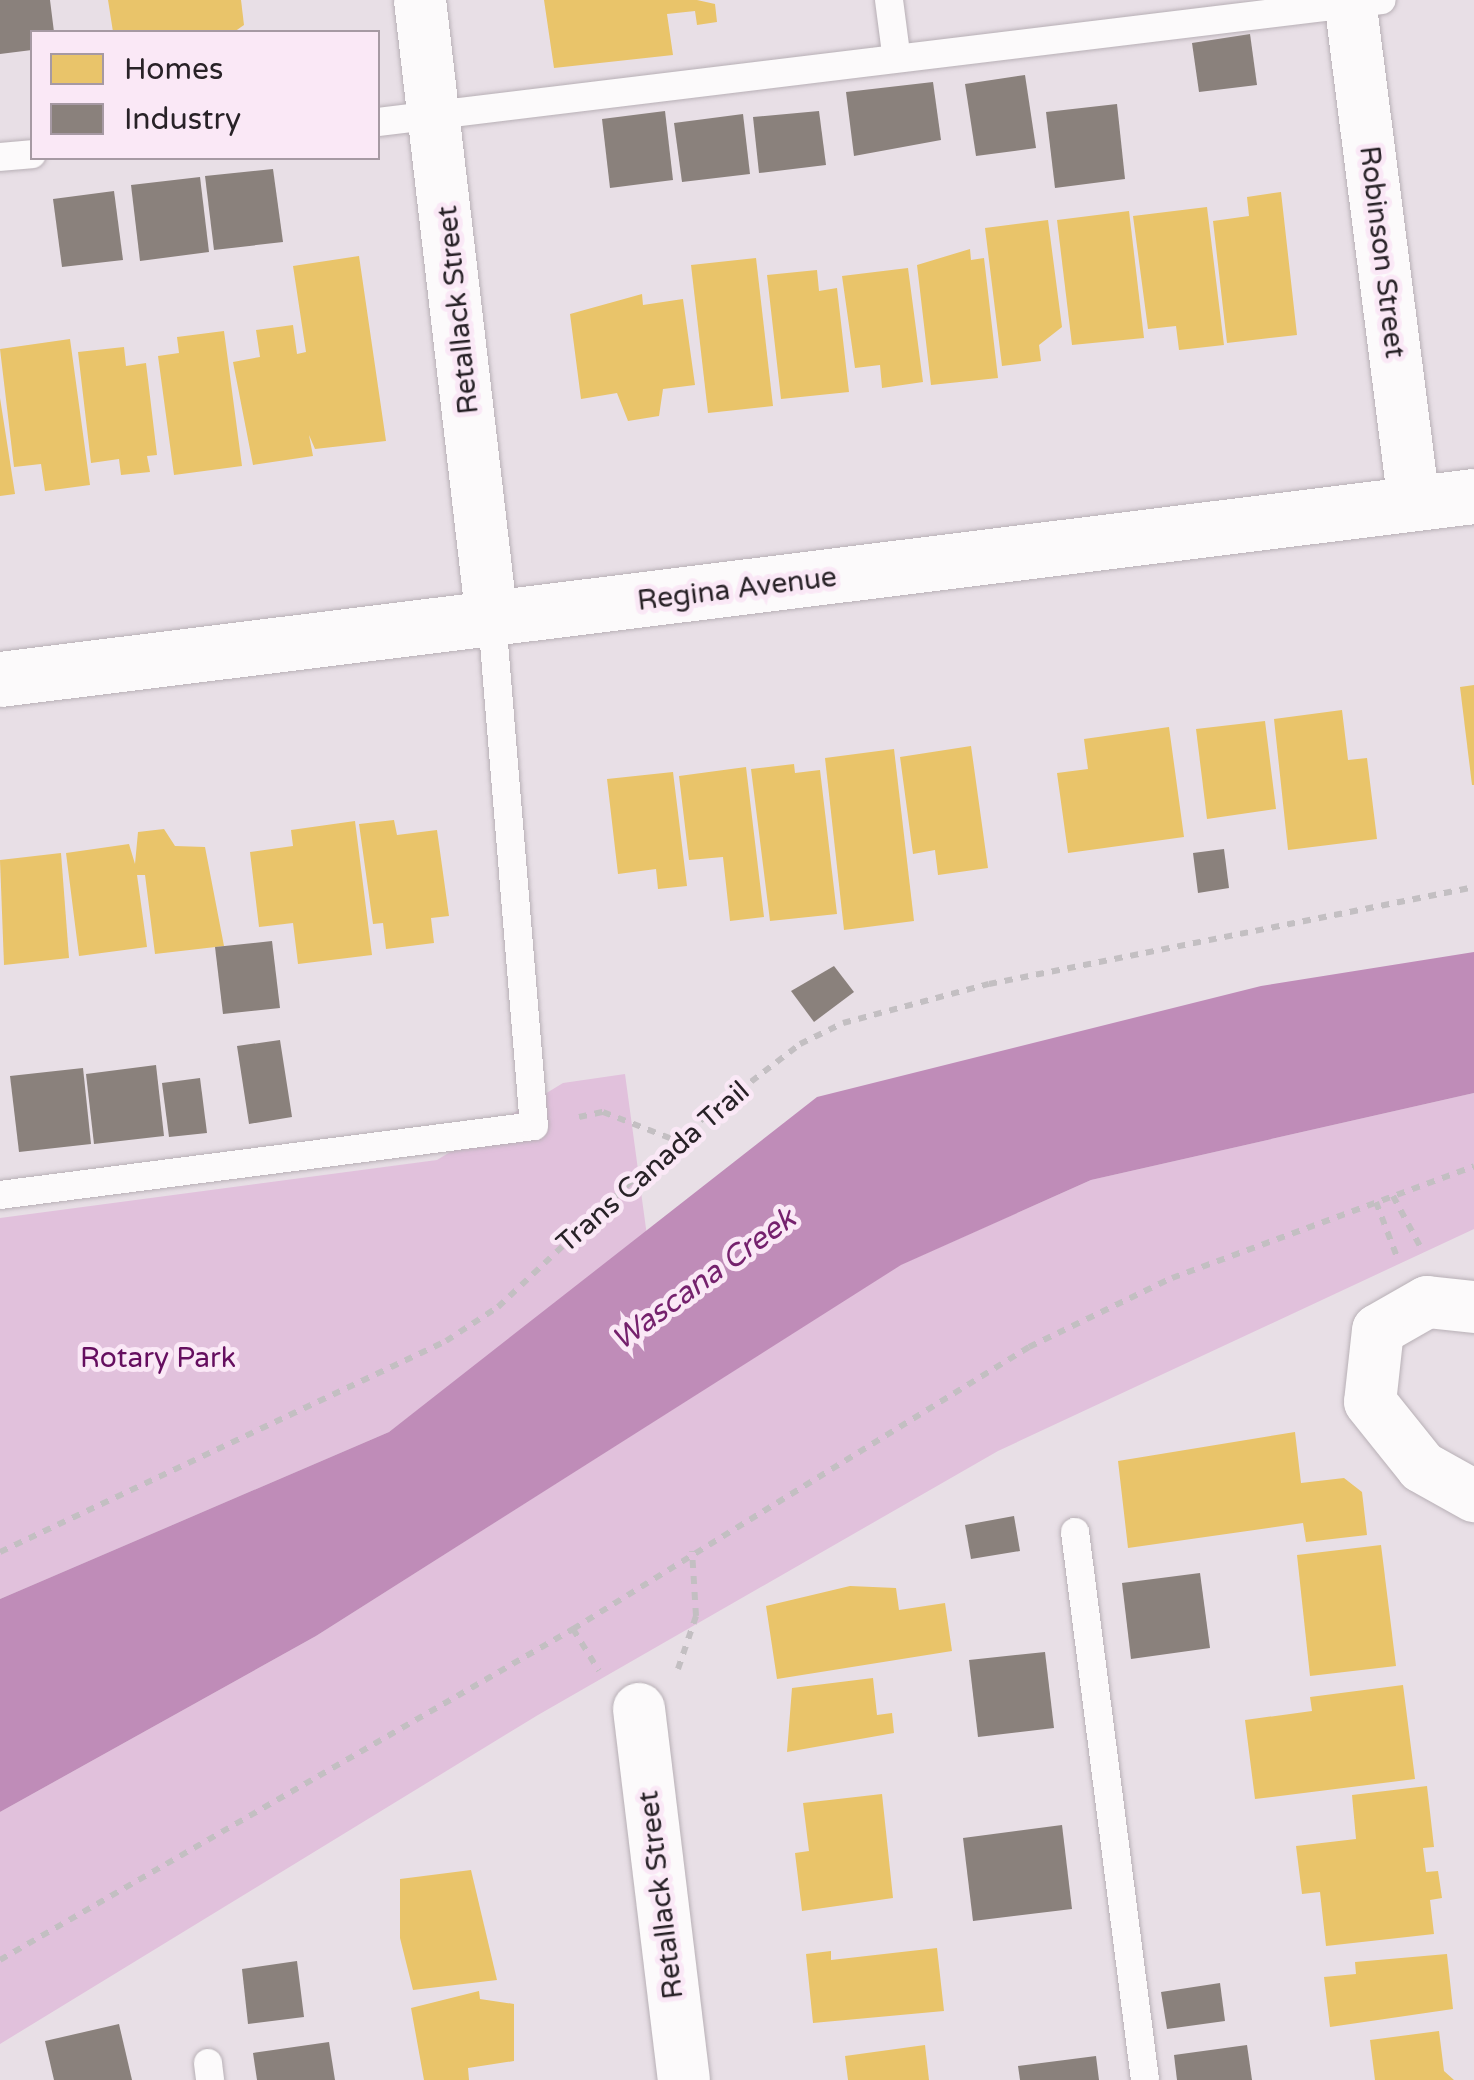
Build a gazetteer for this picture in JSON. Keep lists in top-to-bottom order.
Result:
{
  "streets": {
    "street": ["Robinson Street", "Retallack Street", "Regina Avenue"],
    "path": ["Trans Canada Trail"]
  },
  "crossings": [
    ["Robinson Street", "Regina Avenue"],
    ["Retallack Street", "Regina Avenue"]
  ],
  "water": ["Wascana Creek"],
  "parks": ["Rotary Park"],
  "legend": ["Homes", "Industry"]
}
